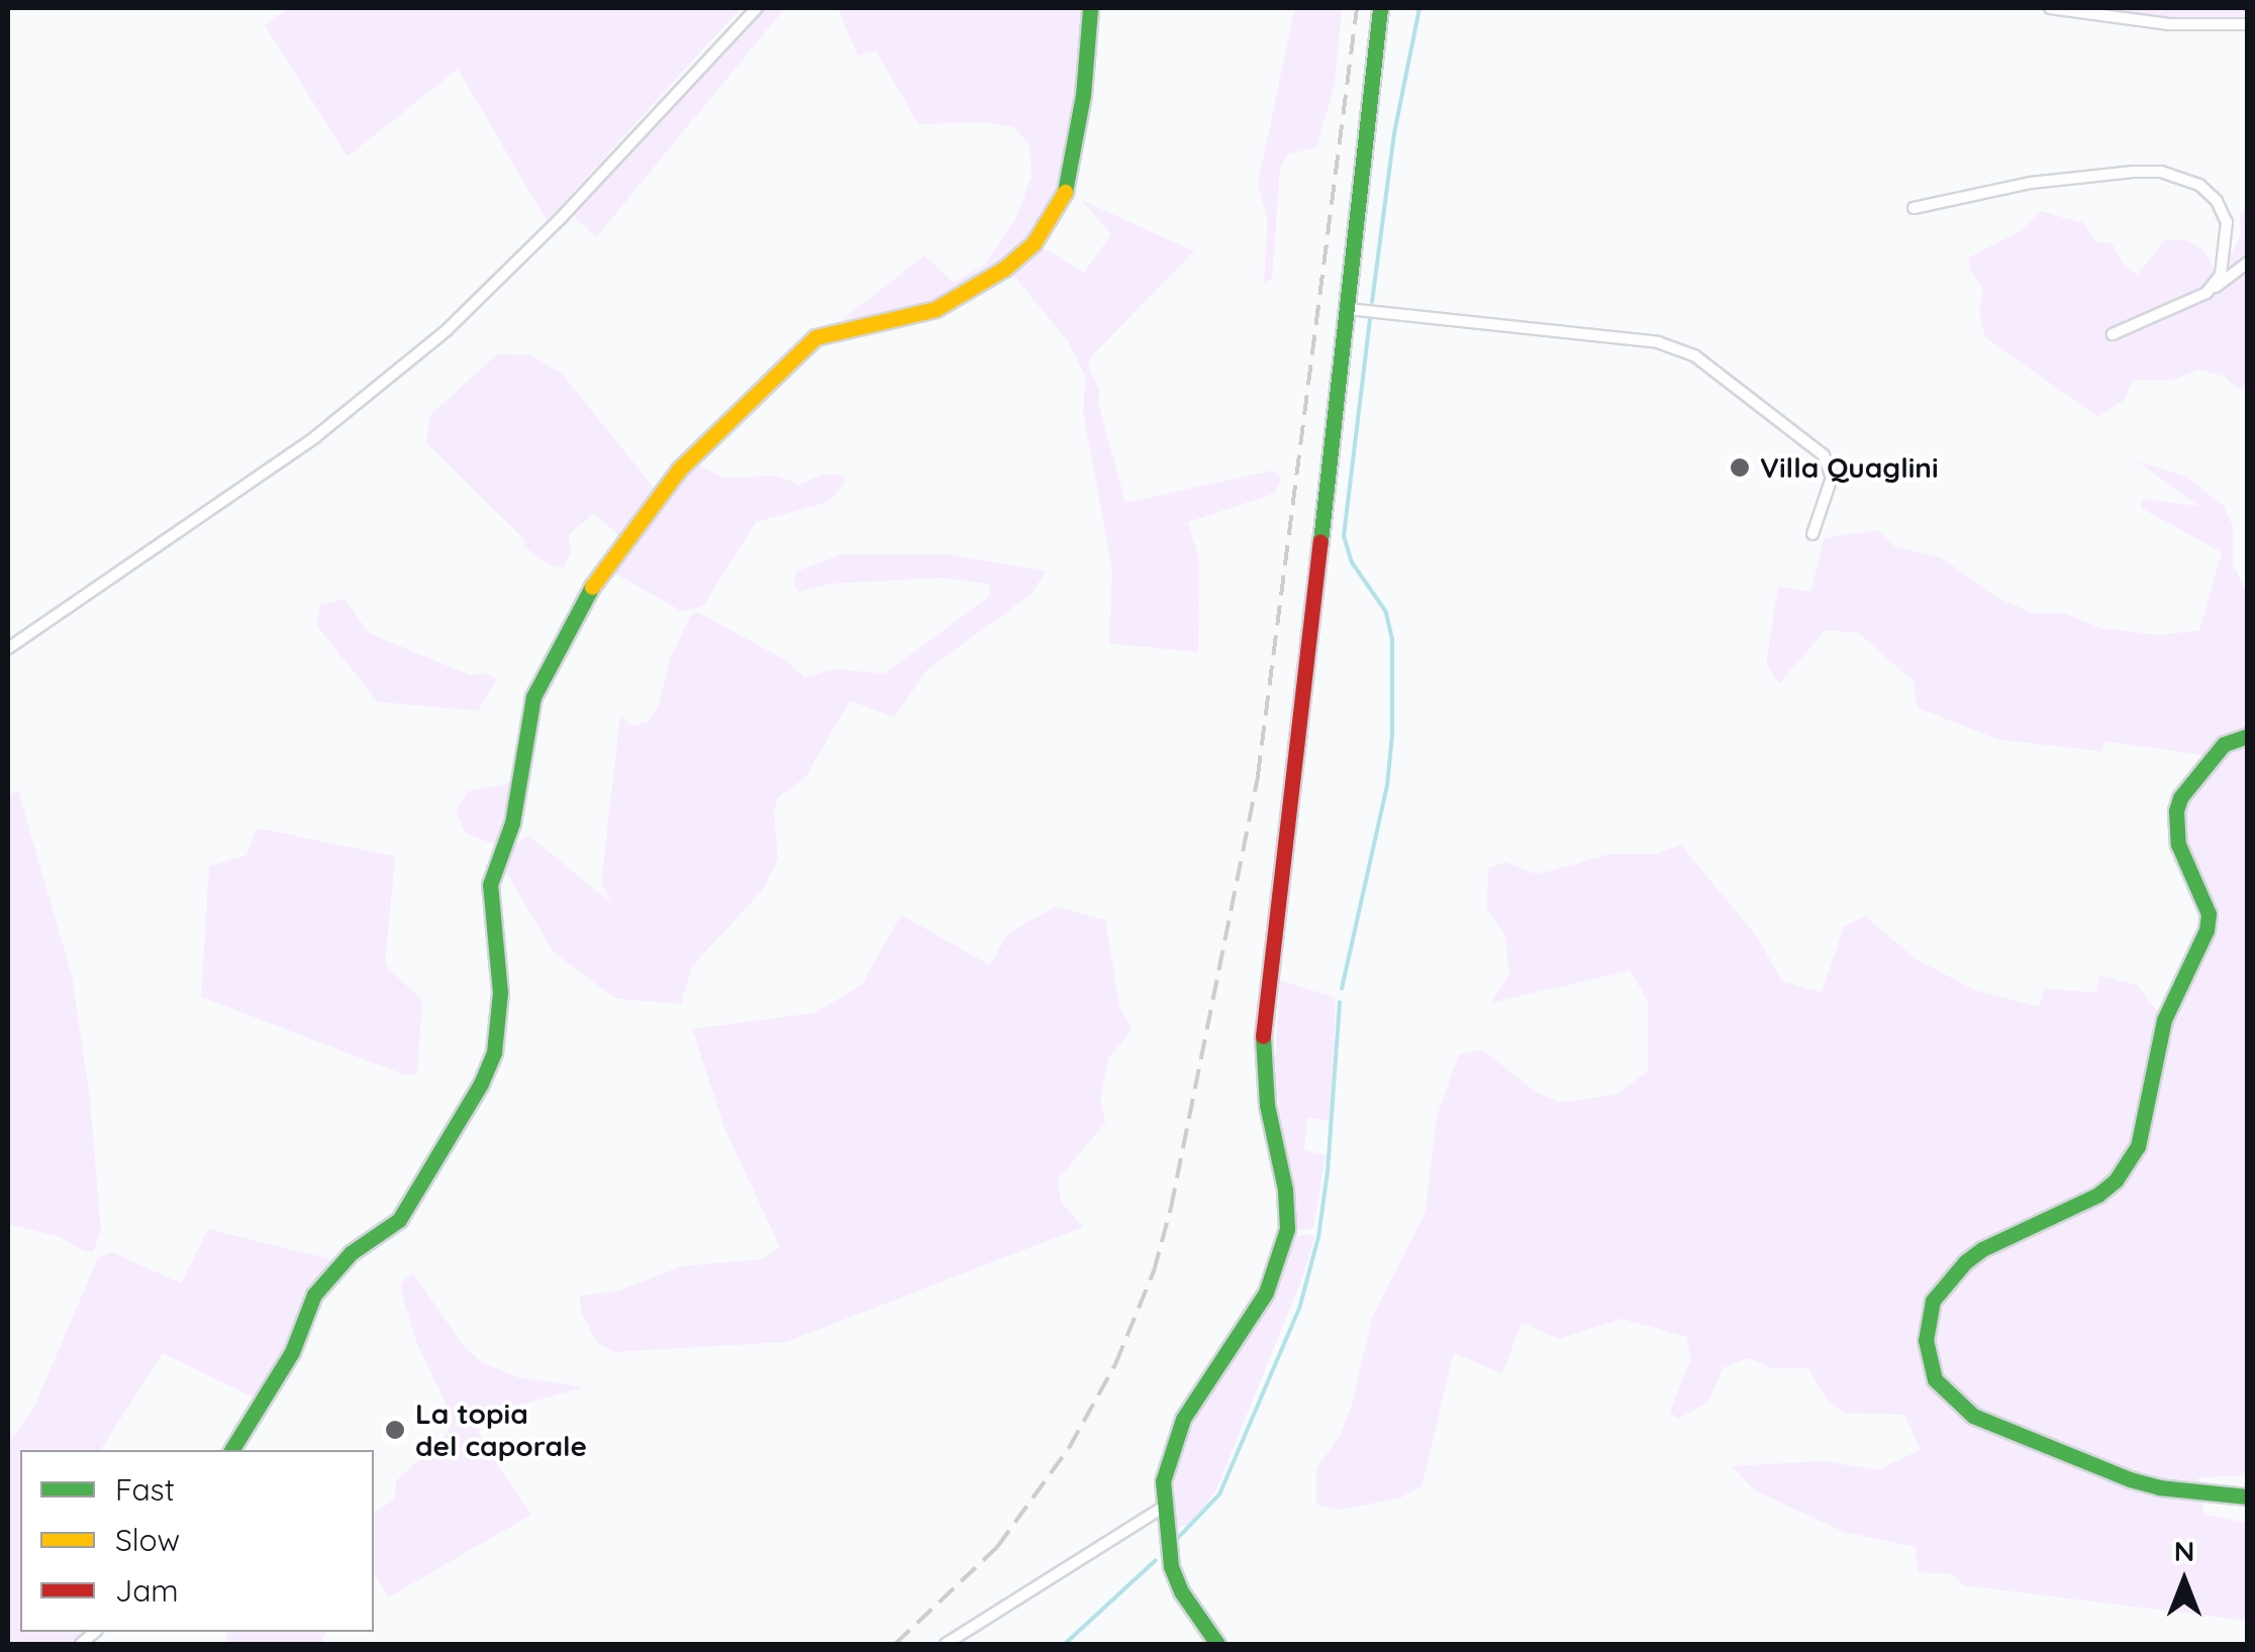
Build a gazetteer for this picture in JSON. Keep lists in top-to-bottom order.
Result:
{
  "places": ["Villa Quaglini", "La topia del caporale"],
  "legend": ["Fast", "Slow", "Jam"],
  "north": "top"
}
